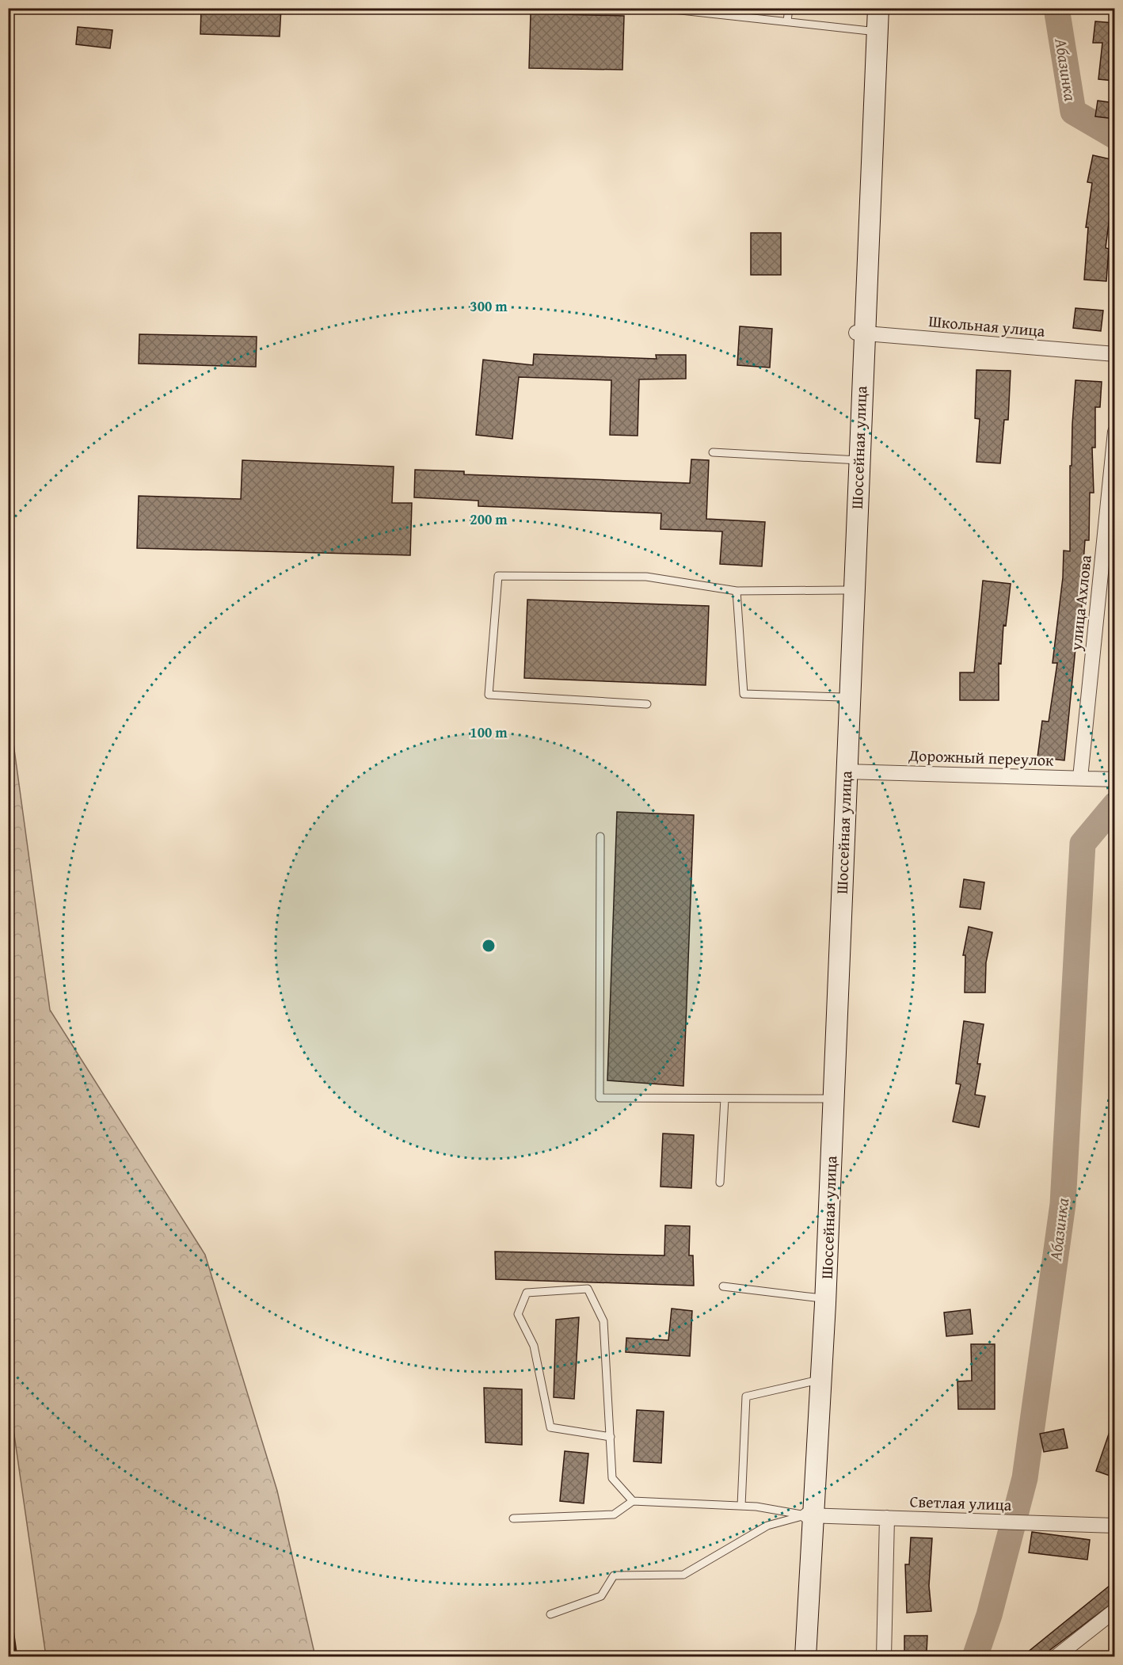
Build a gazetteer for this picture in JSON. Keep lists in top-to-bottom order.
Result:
{
  "streets": {
    "main road": ["Шоссейная улица"],
    "street": [
      "Школьная улица",
      "улица Ахлова",
      "Дорожный переулок",
      "Светлая улица"
    ]
  },
  "crossings": [
    ["Школьная улица", "Шоссейная улица"],
    ["Шоссейная улица", "Дорожный переулок"],
    ["Шоссейная улица", "Светлая улица"],
    ["улица Ахлова", "Дорожный переулок"]
  ],
  "water": ["Абазинка"],
  "rings": ["300 m", "200 m", "100 m"]
}
